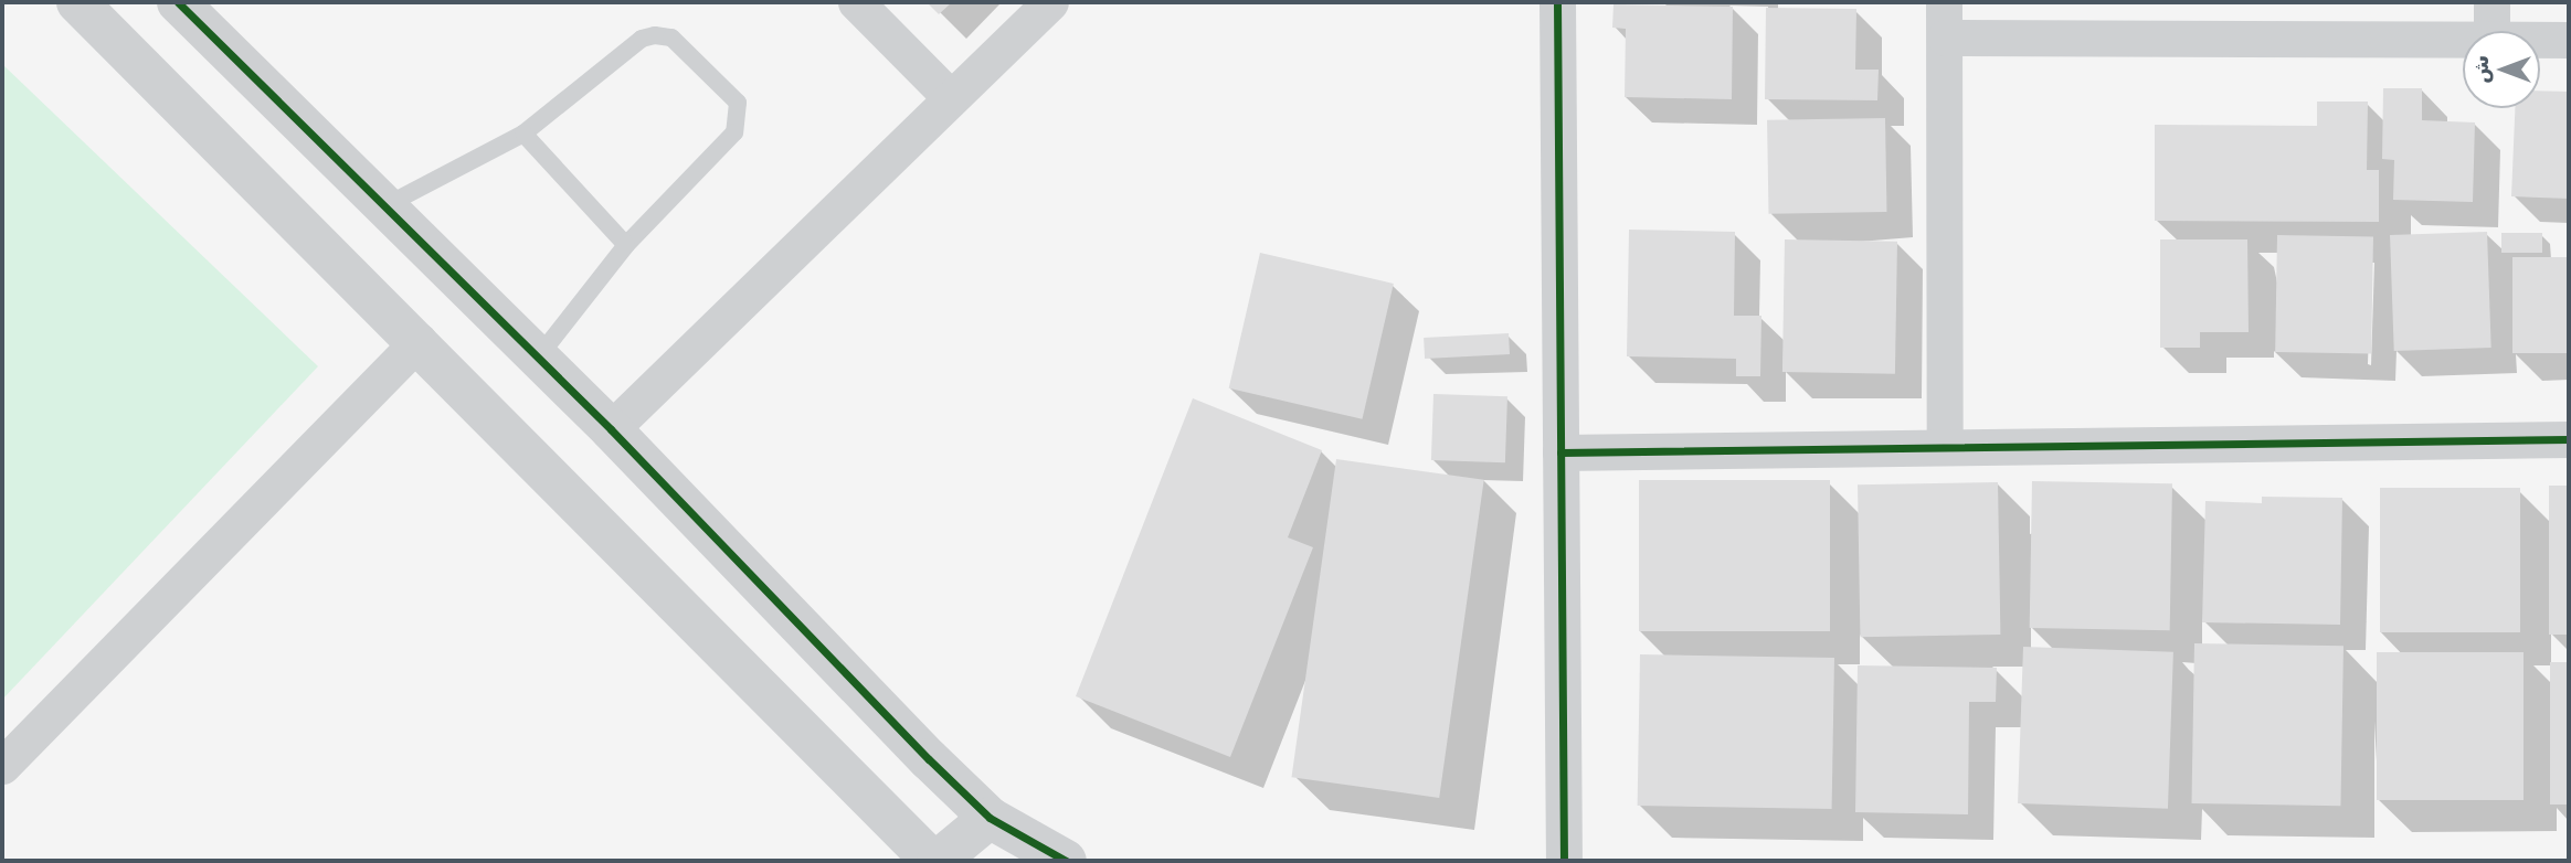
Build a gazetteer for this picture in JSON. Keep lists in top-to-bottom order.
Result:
{
  "north": "left"
}
